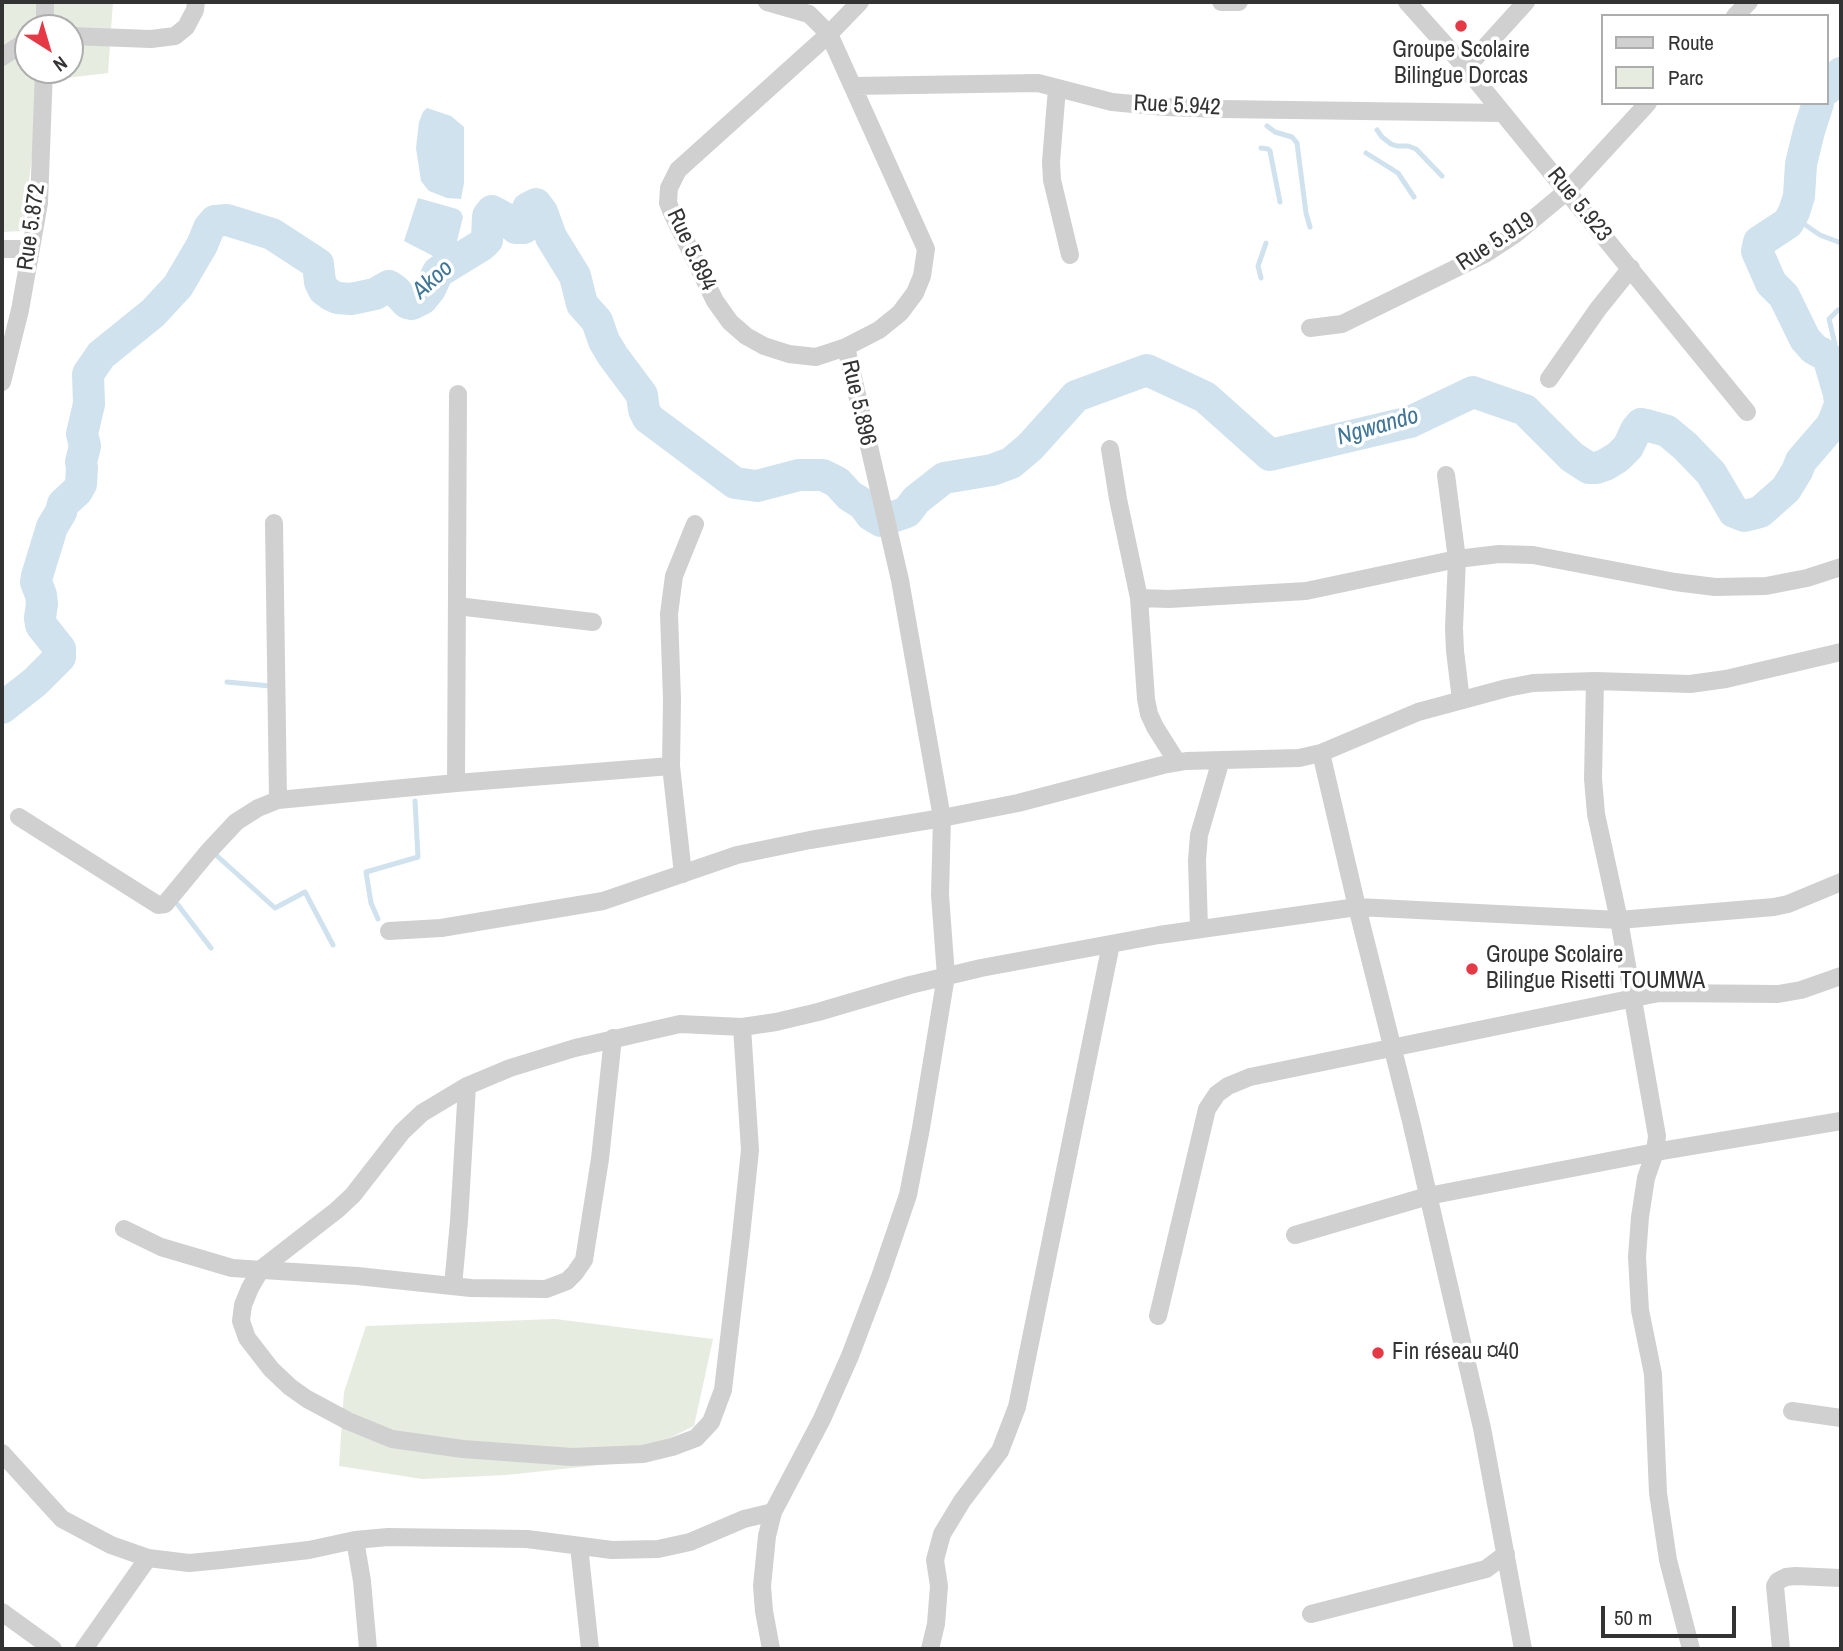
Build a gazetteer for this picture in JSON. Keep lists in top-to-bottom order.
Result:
{
  "streets": {
    "street": [
      "Rue 5.942",
      "Rue 5.923",
      "Rue 5.872",
      "Rue 5.919",
      "Rue 5.894",
      "Rue 5.896"
    ]
  },
  "crossings": [
    ["Rue 5.942", "Rue 5.923"],
    ["Rue 5.942", "Rue 5.896"],
    ["Rue 5.923", "Rue 5.919"],
    ["Rue 5.894", "Rue 5.896"]
  ],
  "water": ["Akoo", "Ngwando"],
  "places": ["Groupe Scolaire Bilingue Dorcas", "Groupe Scolaire Bilingue Risetti TOUMWA", "Fin réseau ¤40"],
  "legend": ["Route", "Parc"],
  "scale_bar": "50 m",
  "north": "bottom right"
}
